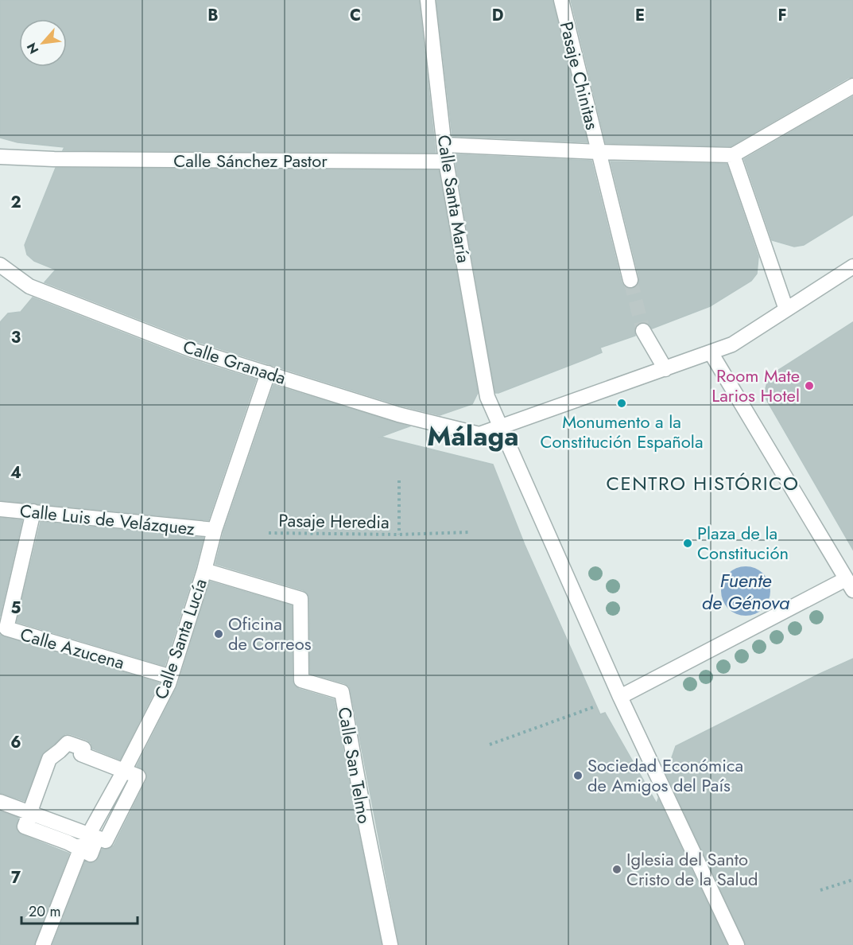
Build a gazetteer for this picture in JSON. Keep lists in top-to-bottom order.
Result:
{
  "streets": {
    "street": [
      "Pasaje Chinitas",
      "Calle Sánchez Pastor",
      "Calle Santa María",
      "Calle Granada",
      "Calle Luis de Velázquez",
      "Calle Santa Lucía",
      "Calle Azucena",
      "Calle San Telmo"
    ],
    "path": ["Pasaje Heredia"]
  },
  "crossings": [
    ["Pasaje Chinitas", "Calle Santa María"],
    ["Calle Sánchez Pastor", "Calle Santa María"],
    ["Calle Santa María", "Calle Granada"],
    ["Calle Granada", "Calle Santa Lucía"],
    ["Calle Luis de Velázquez", "Calle Santa Lucía"],
    ["Calle Luis de Velázquez", "Calle Azucena"],
    ["Calle Santa Lucía", "Calle Azucena"],
    ["Calle Santa Lucía", "Calle San Telmo"]
  ],
  "districts": ["Málaga", "CENTRO HISTÓRICO"],
  "water": ["Fuente de Génova"],
  "places": [
    "Room Mate Larios Hotel",
    "Monumento a la Constitución Española",
    "Plaza de la Constitución",
    "Oficina de Correos",
    "Sociedad Económica de Amigos del País",
    "Iglesia del Santo Cristo de la Salud"
  ],
  "scale_bar": "20 m",
  "north": "bottom left",
  "grid": {
    "columns": [
      "B",
      "C",
      "D",
      "E",
      "F"
    ],
    "rows": [
      "2",
      "3",
      "4",
      "5",
      "6",
      "7"
    ]
  }
}
